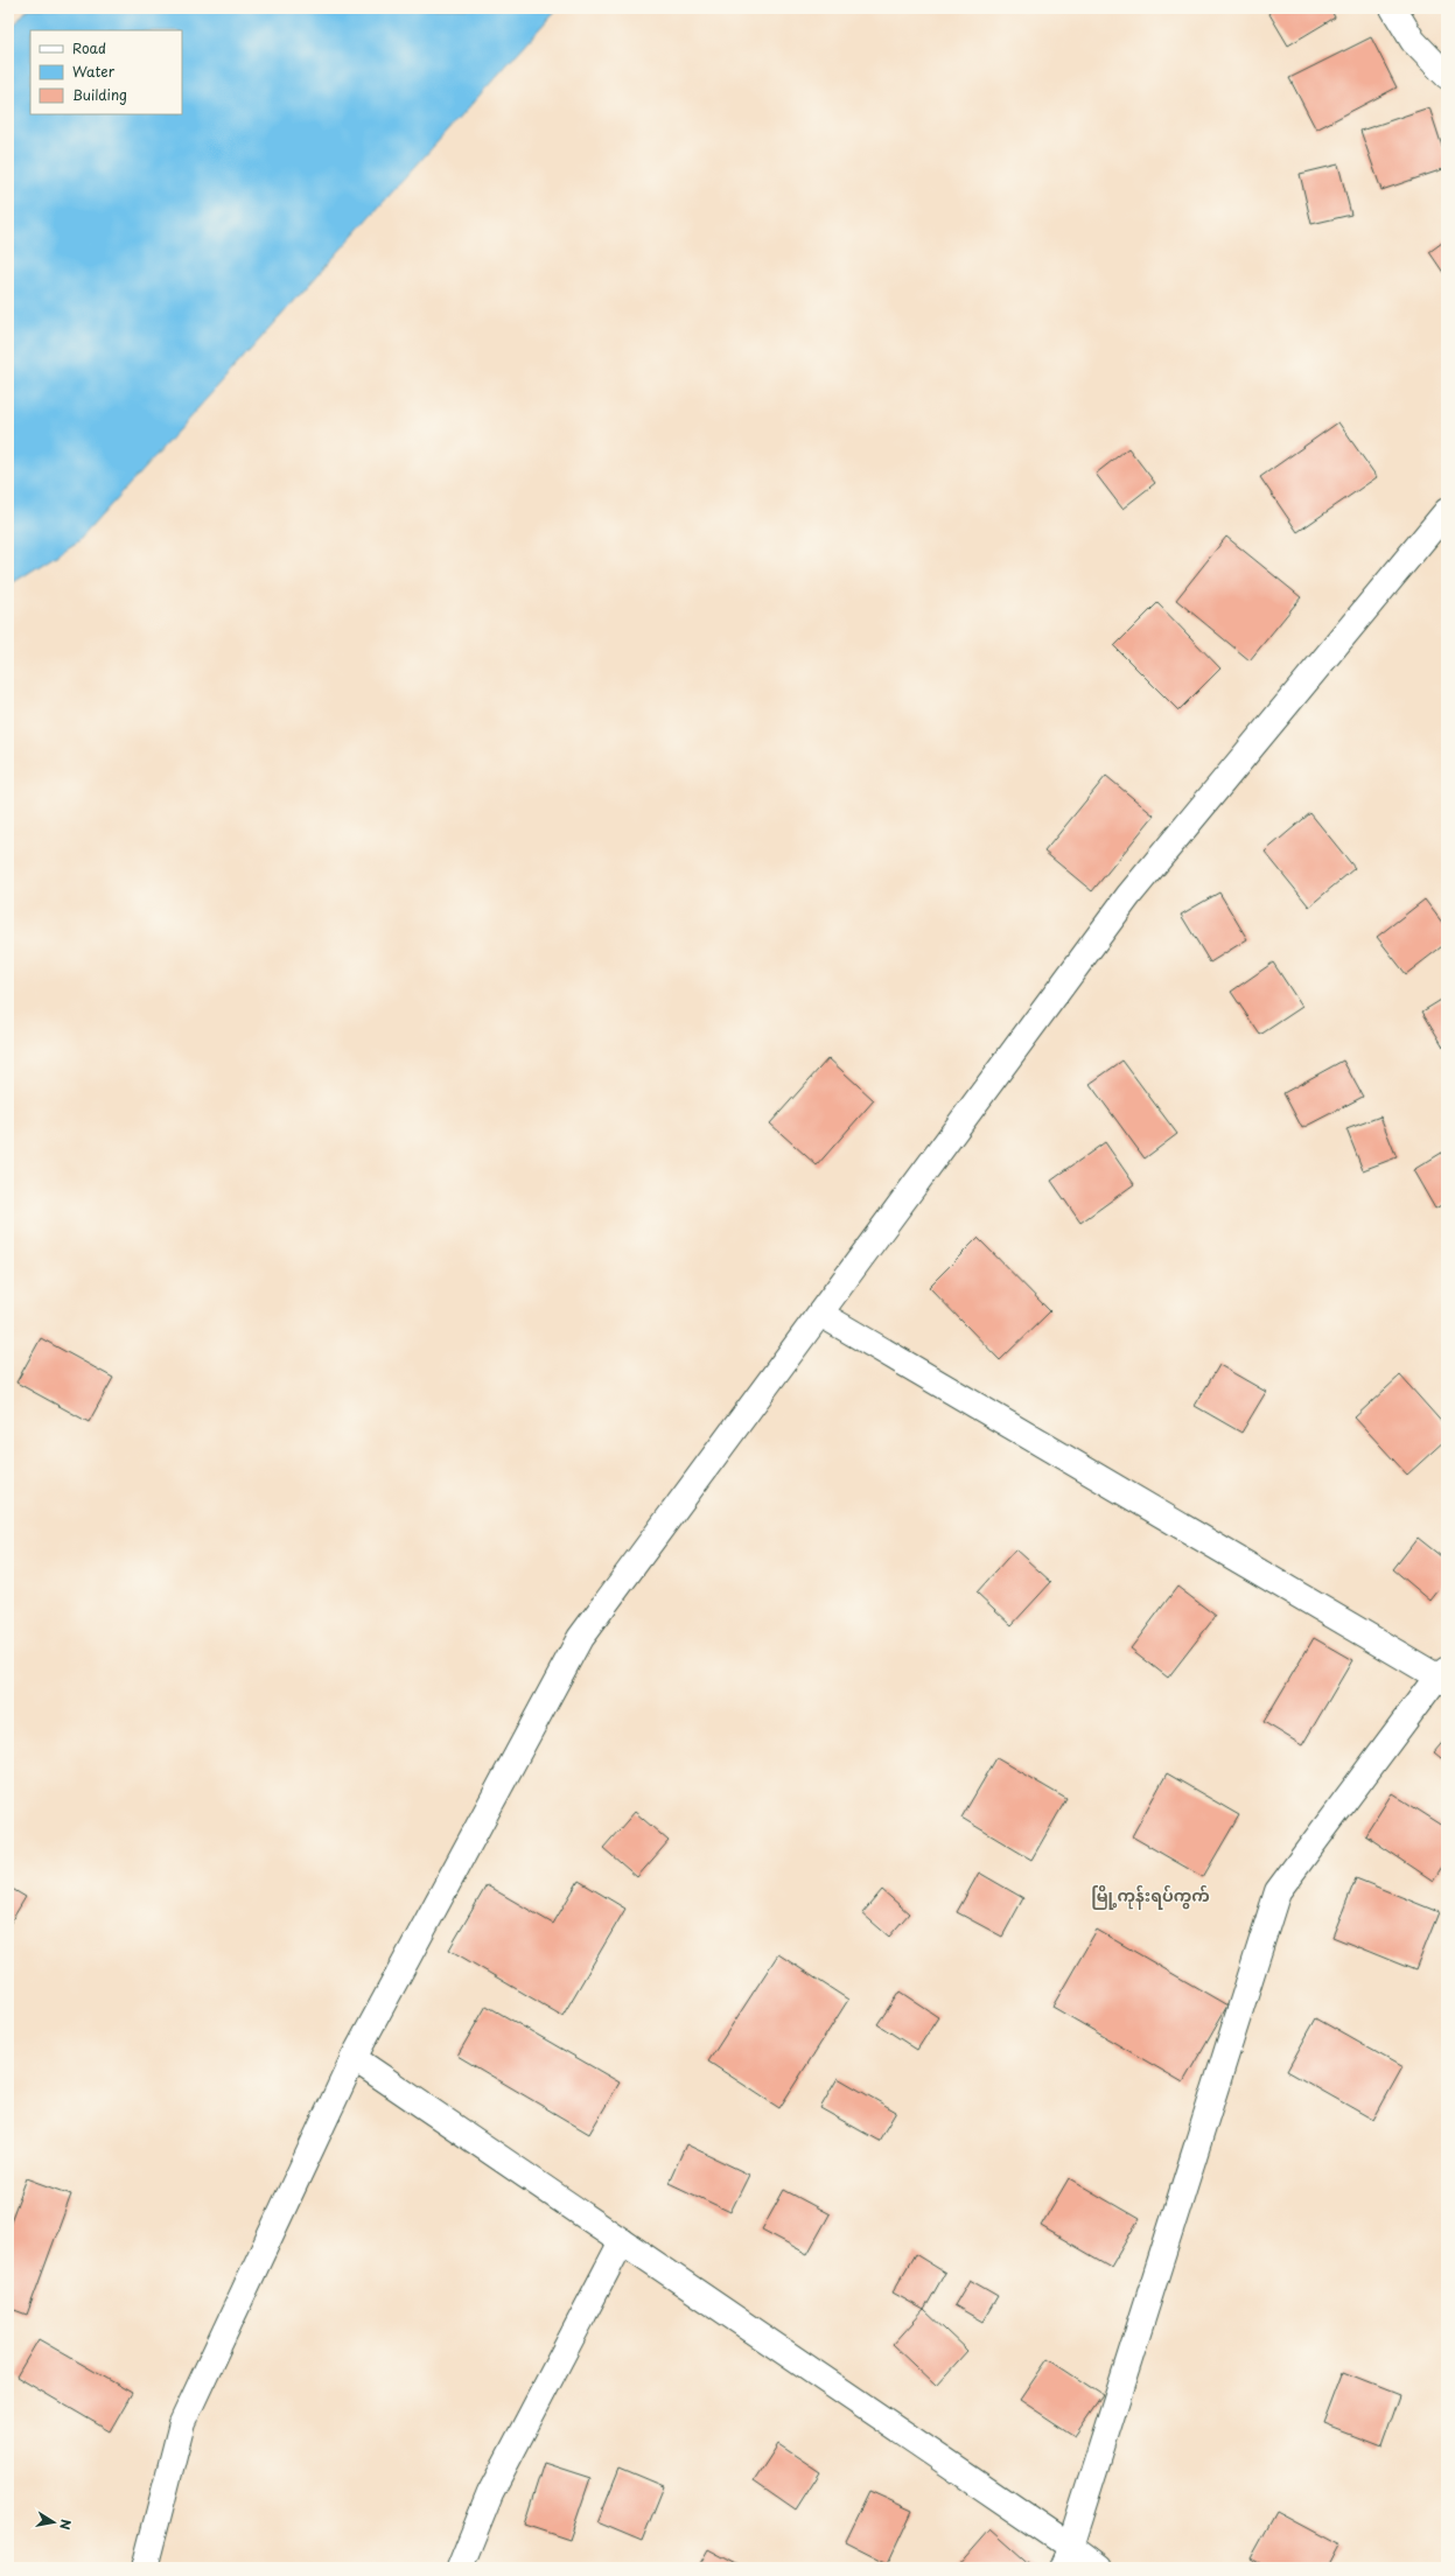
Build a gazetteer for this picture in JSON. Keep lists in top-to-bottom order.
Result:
{
  "districts": ["မြို့ကုန်းရပ်ကွက်"],
  "legend": ["Road", "Water", "Building"],
  "north": "right"
}
